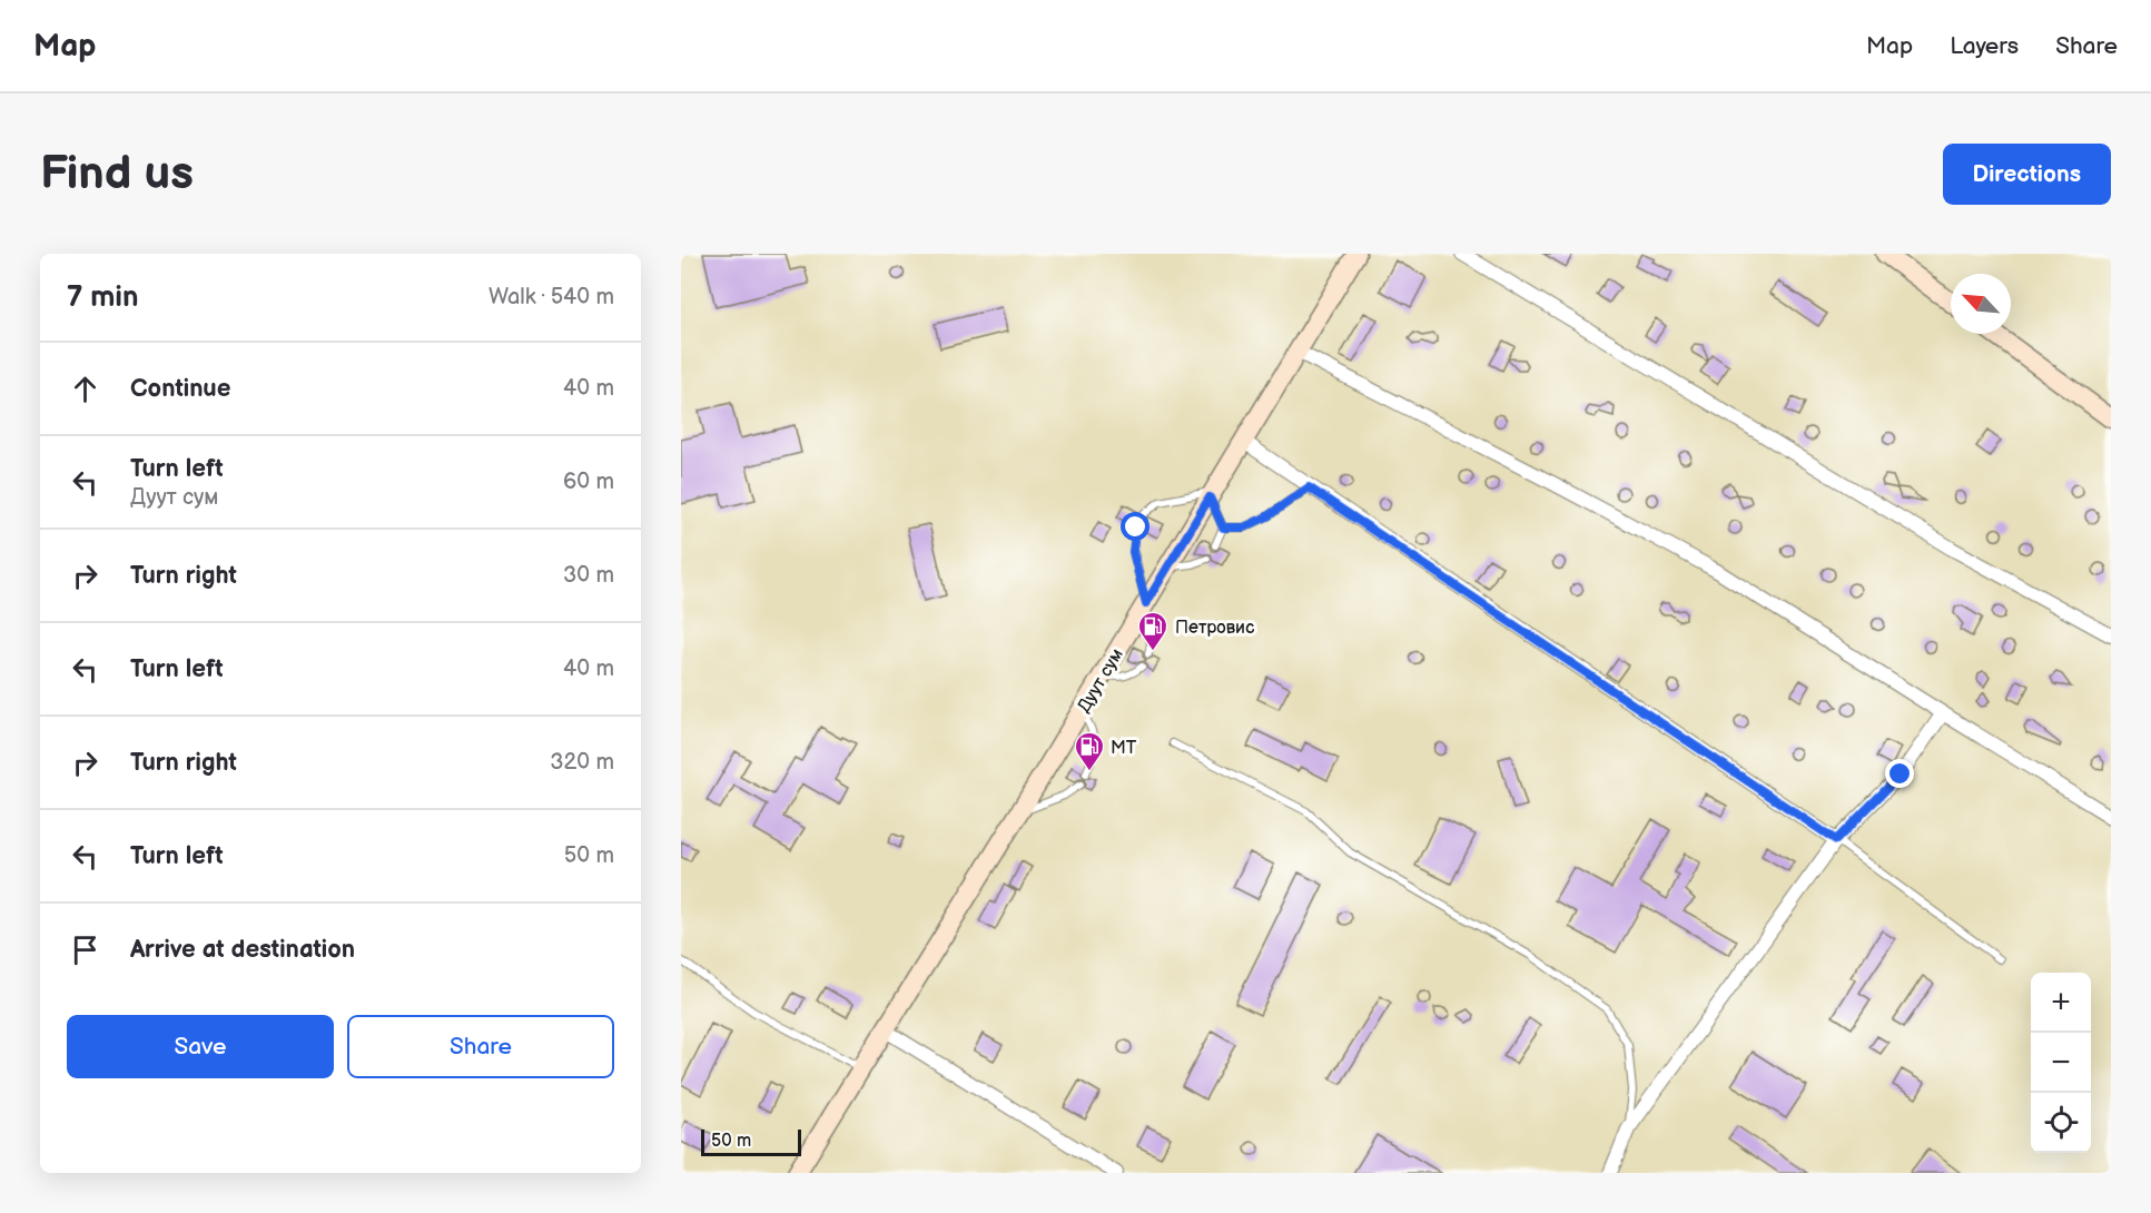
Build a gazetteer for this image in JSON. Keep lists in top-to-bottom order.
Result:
{
  "streets": {
    "main road": ["Дуут сум"]
  },
  "places": {
    "fuel station": ["Петровиc", "MT"]
  },
  "scale_bar": "50 m",
  "north": "top left",
  "page": {
    "header": "Map",
    "nav": ["Map", "Layers", "Share"],
    "buttons": [
      "Directions",
      ["Save", "Share"]
    ],
    "title": "Find us",
    "heading": ["7 min", "Walk · 540 m"],
    "list": [
      ["Continue", "40 m"],
      ["Turn left", "Дуут сум", "60 m"],
      ["Turn right", "30 m"],
      ["Turn left", "40 m"],
      ["Turn right", "320 m"],
      ["Turn left", "50 m"],
      "Arrive at destination"
    ],
    "map_buttons": ["+", "−"],
    "scale": "50 m"
  }
}
